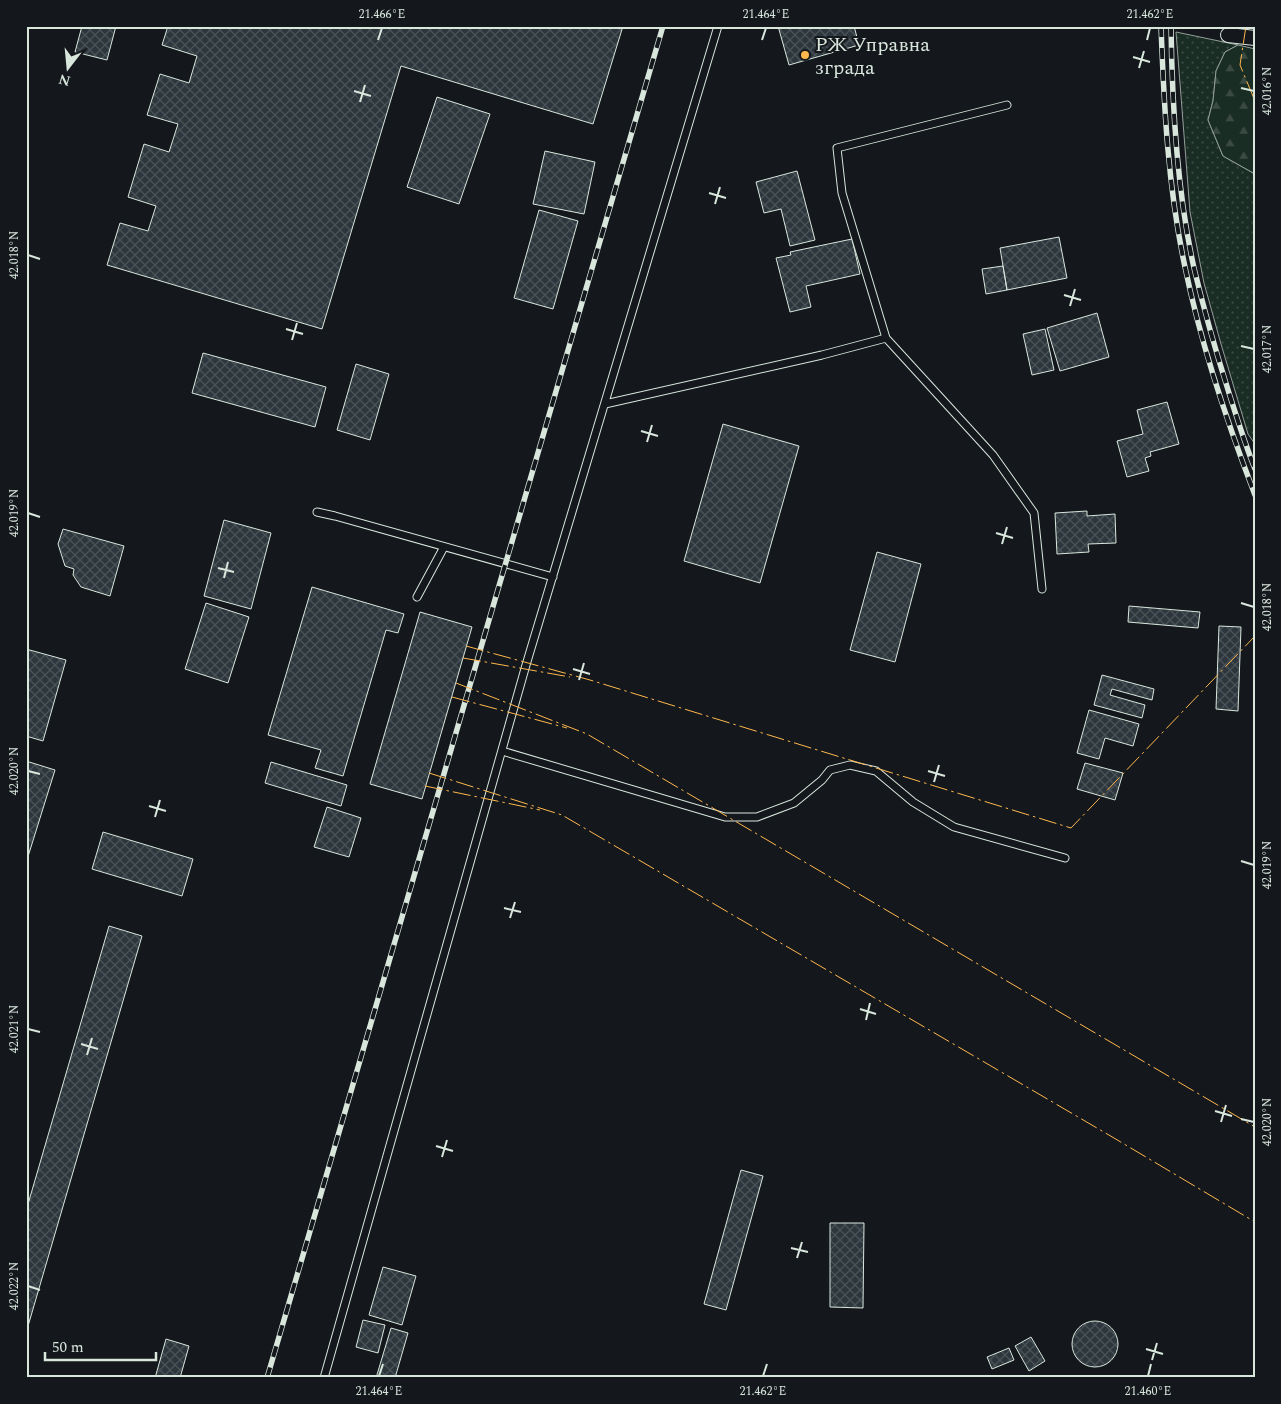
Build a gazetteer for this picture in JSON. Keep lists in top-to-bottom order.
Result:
{
  "places": ["РЖ Управна зграда"],
  "scale_bar": "50 m",
  "north": "bottom",
  "coordinates": [
    "21.466°E",
    "21.464°E",
    "21.462°E",
    "42.016°N",
    "42.018°N",
    "42.017°N",
    "42.019°N",
    "42.020°N",
    "42.021°N",
    "42.022°N",
    "21.460°E"
  ]
}
